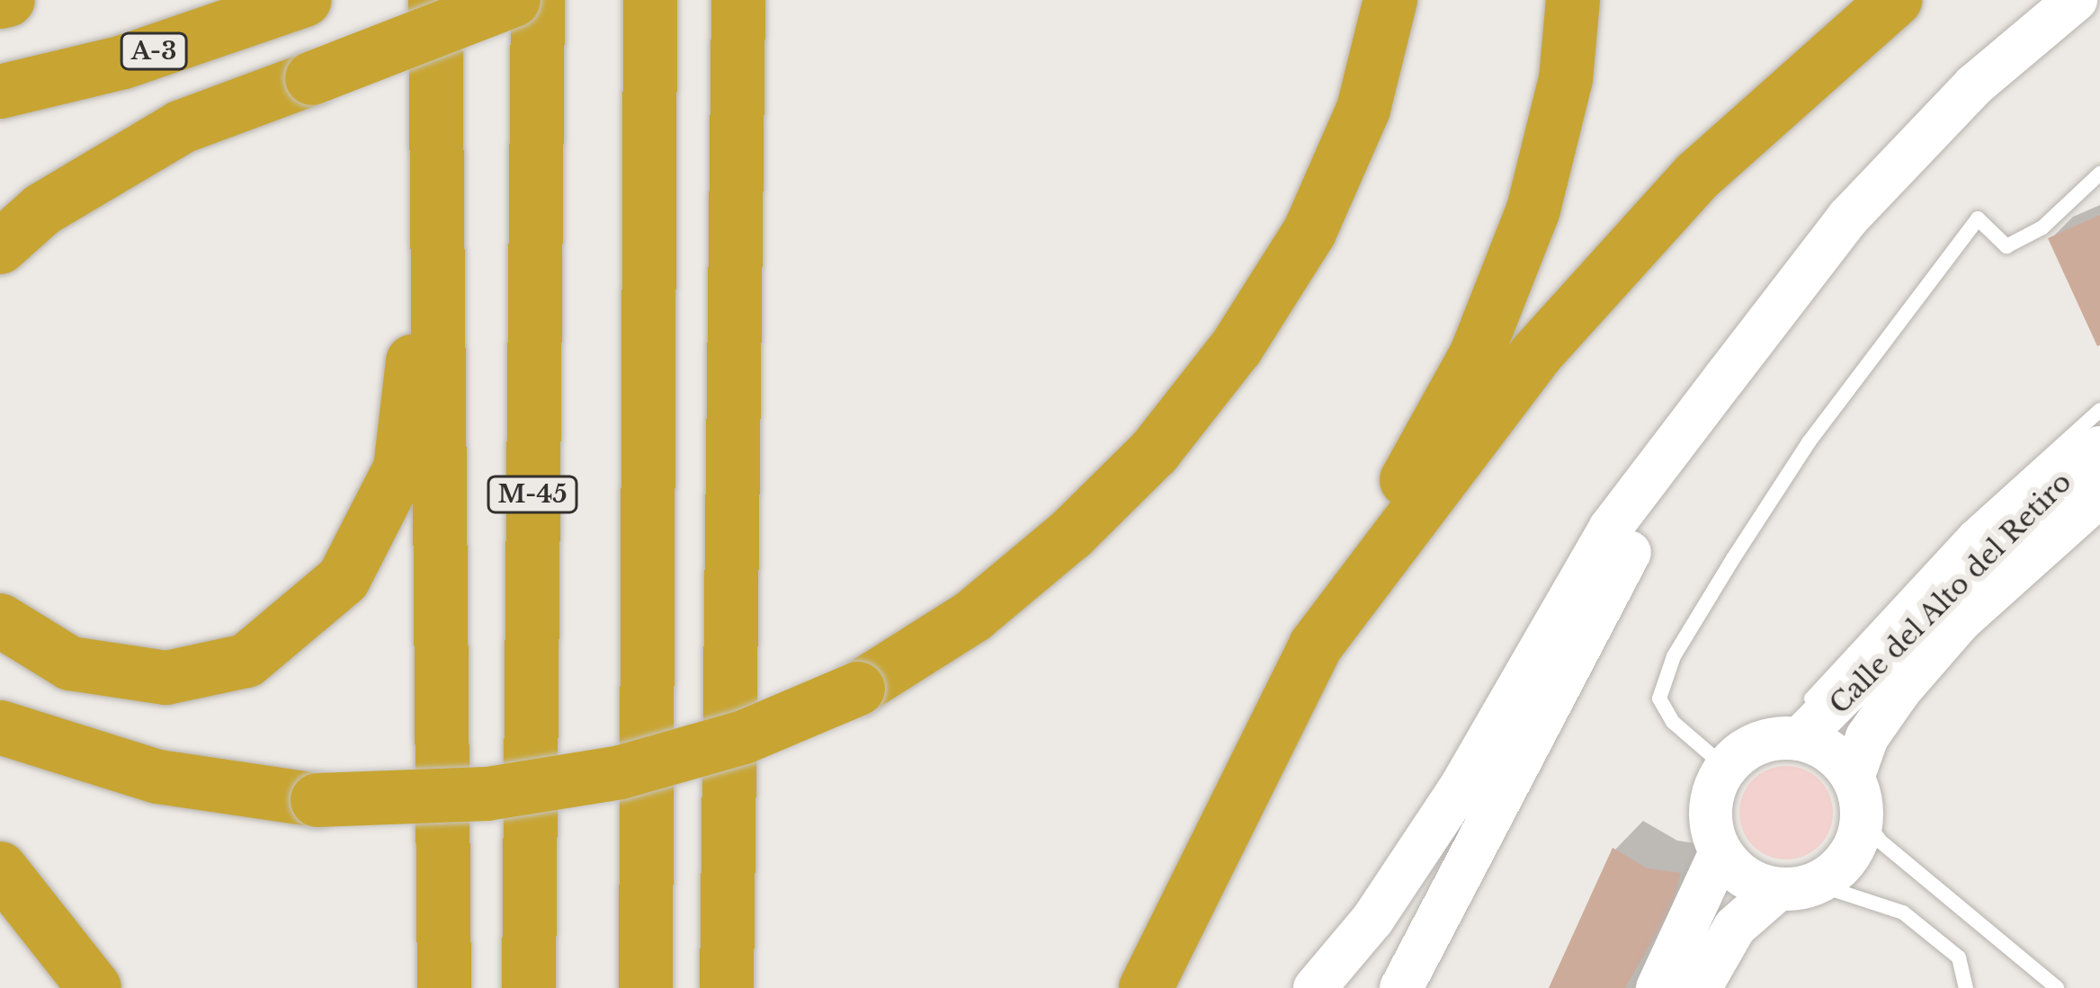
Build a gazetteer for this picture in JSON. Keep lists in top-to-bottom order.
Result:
{
  "streets": {
    "highway": ["A-3", "M-45"],
    "street": ["Calle del Alto del Retiro"]
  }
}
